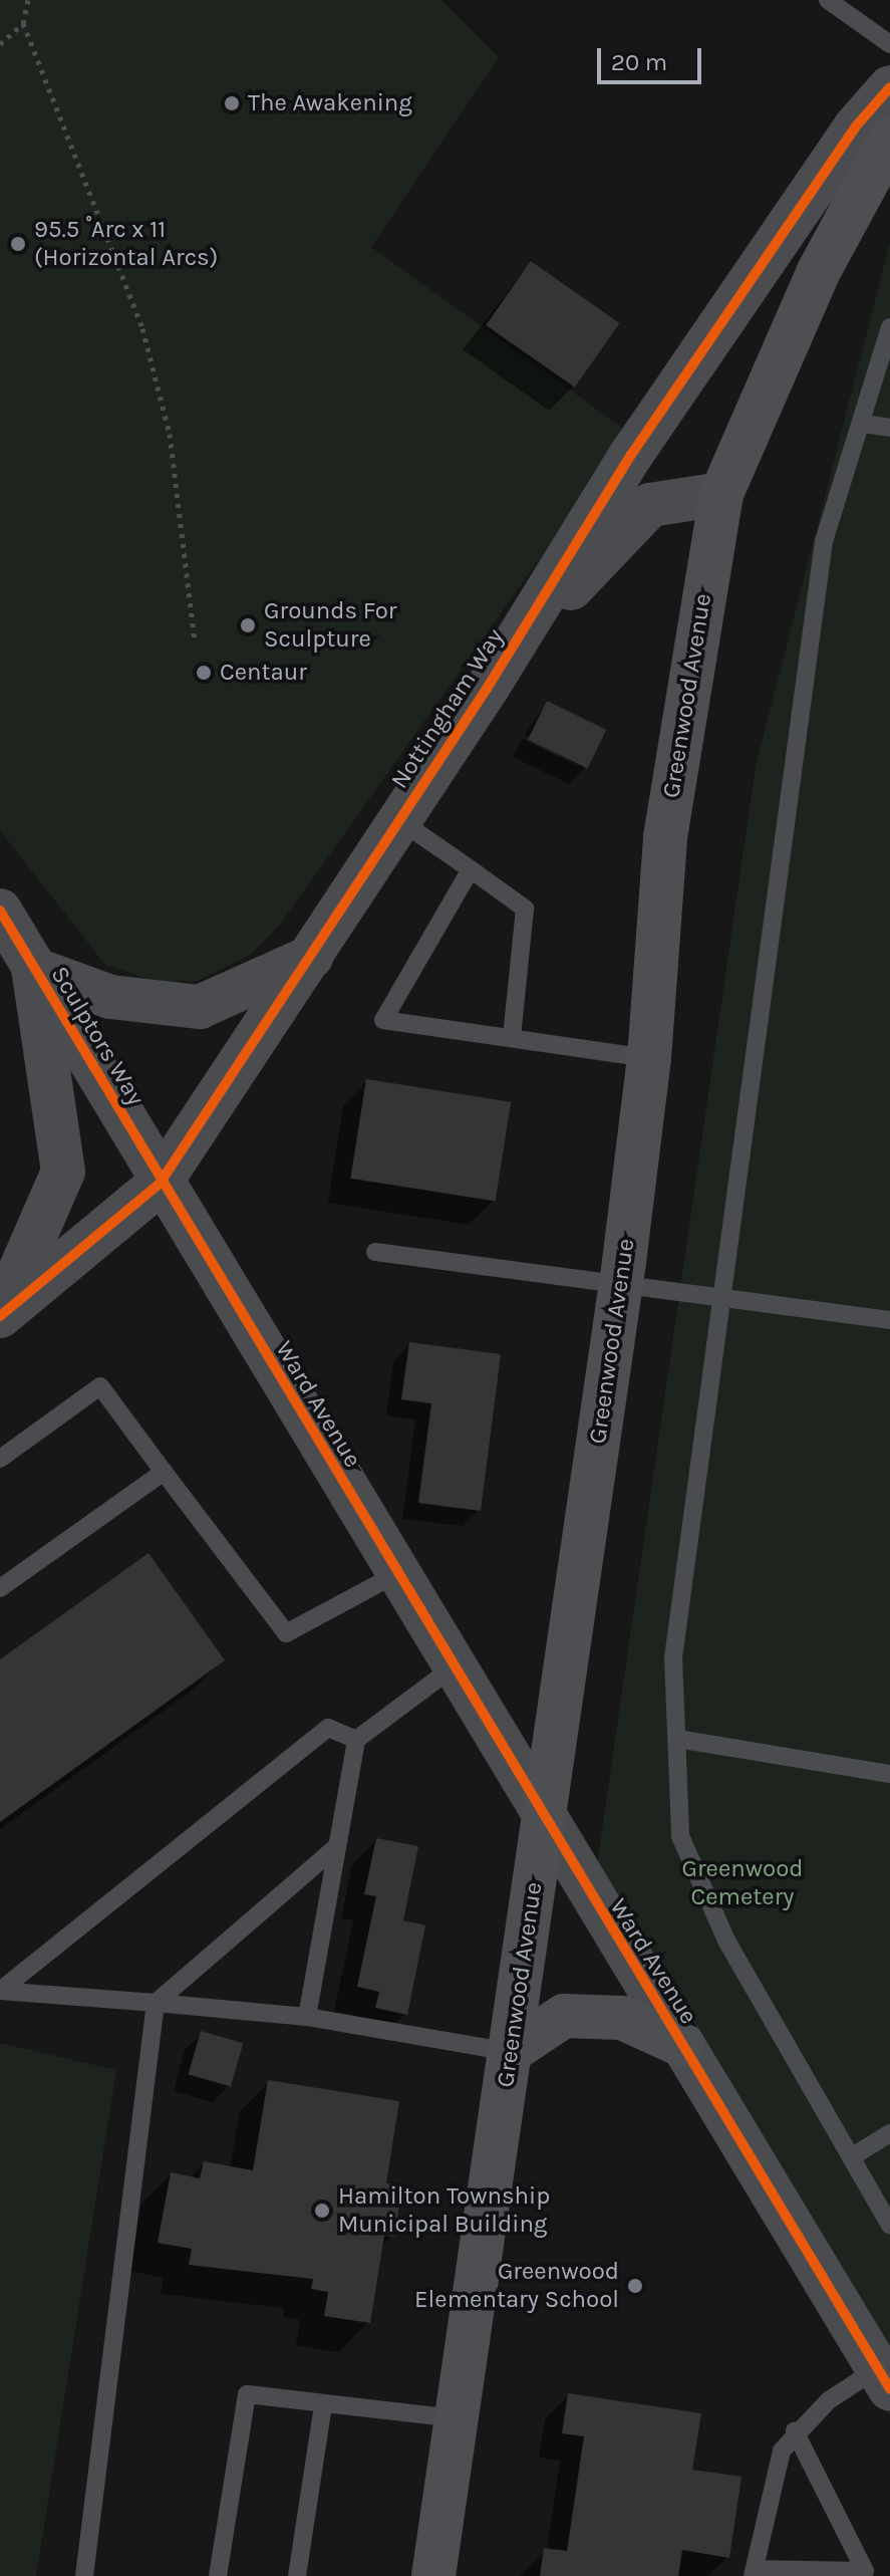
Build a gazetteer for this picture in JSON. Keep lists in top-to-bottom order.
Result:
{
  "streets": {
    "main road": ["Greenwood Avenue"],
    "street": ["Nottingham Way", "Sculptors Way", "Ward Avenue"]
  },
  "crossings": [
    ["Greenwood Avenue", "Ward Avenue"],
    ["Nottingham Way", "Sculptors Way"],
    ["Nottingham Way", "Ward Avenue"],
    ["Sculptors Way", "Ward Avenue"]
  ],
  "parks": ["Greenwood Cemetery"],
  "places": [
    "The Awakening",
    "95.5 ̊ Arc x 11 (Horizontal Arcs)",
    "Grounds For Sculpture",
    "Centaur",
    "Hamilton Township Municipal Building",
    "Greenwood Elementary School"
  ],
  "scale_bar": "20 m"
}
